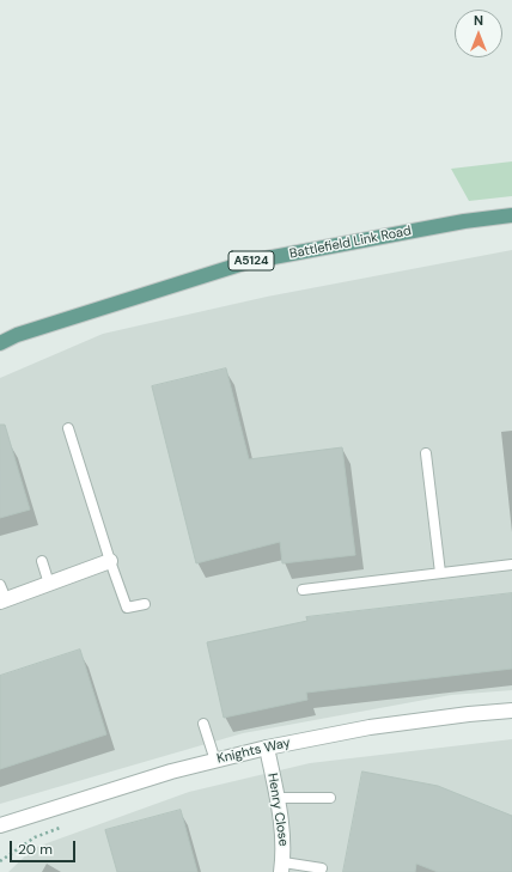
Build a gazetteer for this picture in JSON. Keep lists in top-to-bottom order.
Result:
{
  "streets": {
    "main road": ["Battlefield Link Road", "A5124"],
    "street": ["Knights Way", "Henry Close"]
  },
  "crossings": [
    ["Knights Way", "Henry Close"]
  ],
  "scale_bar": "20 m",
  "north": "top"
}
